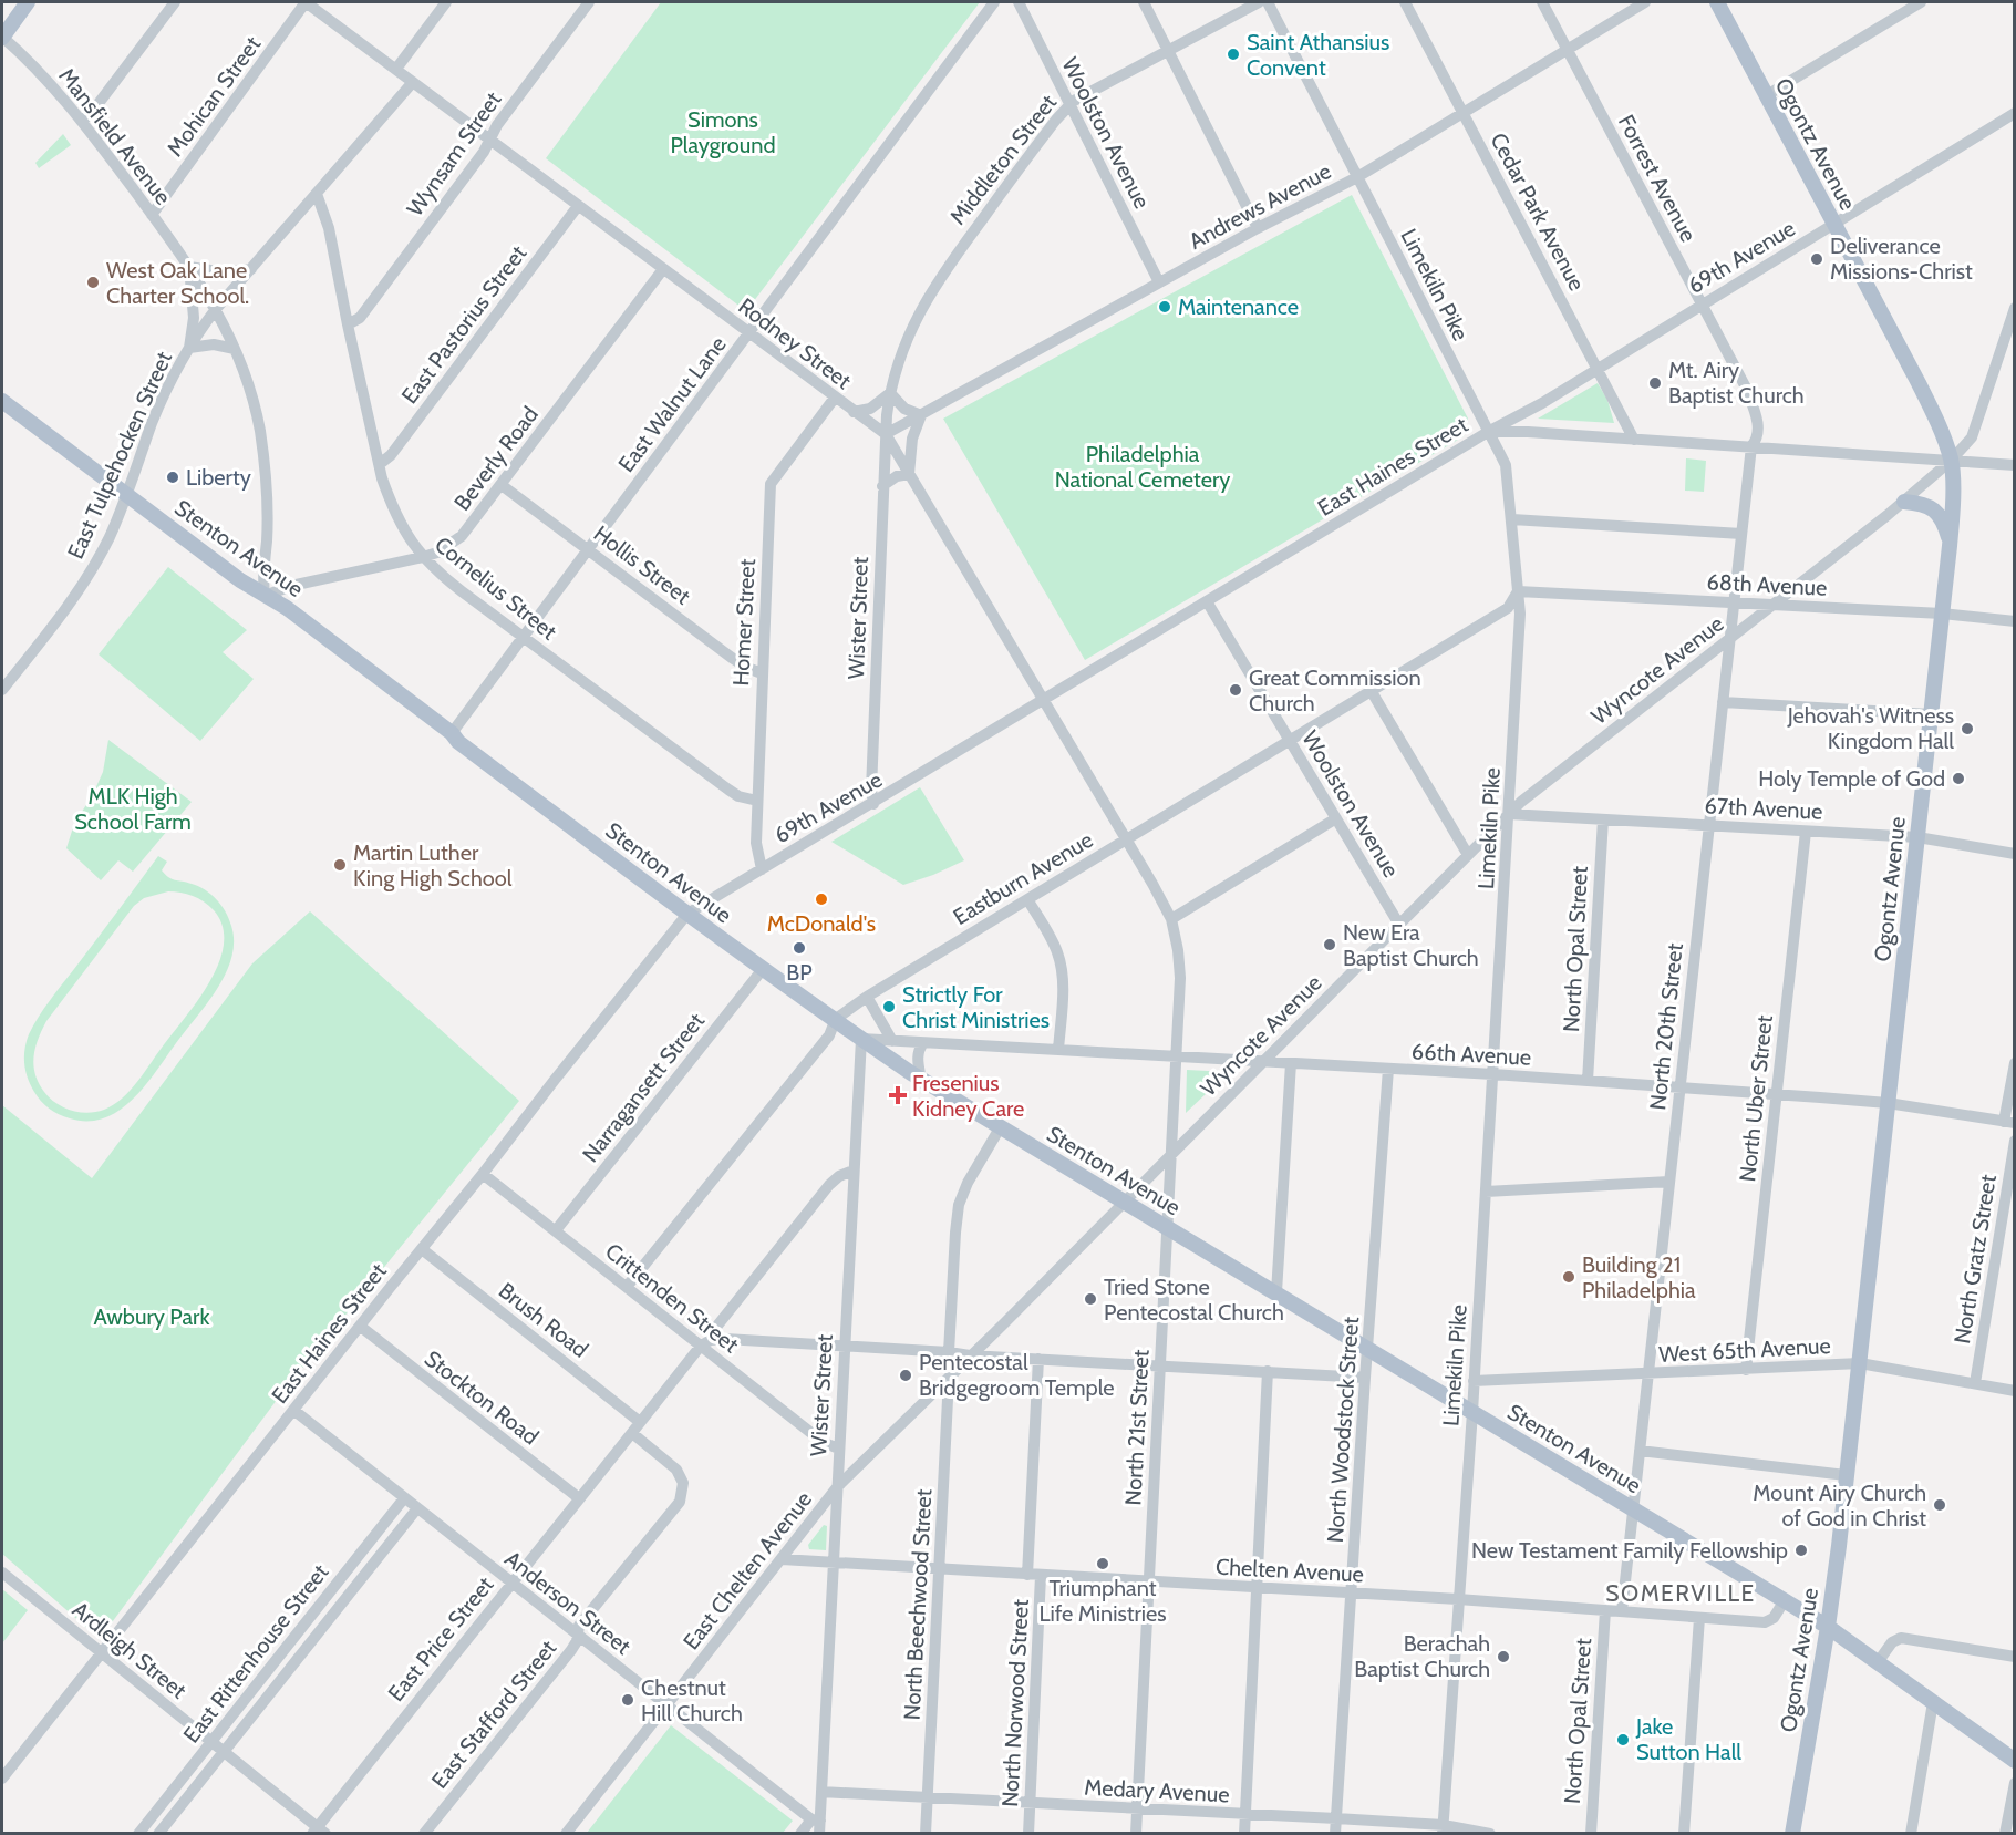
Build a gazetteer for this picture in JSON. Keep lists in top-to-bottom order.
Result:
{
  "streets": {
    "main road": ["Ogontz Avenue", "Stenton Avenue"],
    "street": [
      "Mohican Street",
      "Woolston Avenue",
      "Mansfield Avenue",
      "Wynsam Street",
      "Middleton Street",
      "Forrest Avenue",
      "Andrews Avenue",
      "Cedar Park Avenue",
      "69th Avenue",
      "Limekiln Pike",
      "East Pastorius Street",
      "Rodney Street",
      "East Walnut Lane",
      "East Tulpehocken Street",
      "Beverly Road",
      "East Haines Street",
      "Hollis Street",
      "68th Avenue",
      "Cornelius Street",
      "Wister Street",
      "Homer Street",
      "Wyncote Avenue",
      "67th Avenue",
      "Eastburn Avenue",
      "North Opal Street",
      "North 20th Street",
      "66th Avenue",
      "Narragansett Street",
      "North Uber Street",
      "North Gratz Street",
      "Crittenden Street",
      "Brush Road",
      "West 65th Avenue",
      "Stockton Road",
      "North 21st Street",
      "North Woodstock Street",
      "East Chelten Avenue",
      "Chelten Avenue",
      "Anderson Street",
      "North Beechwood Street",
      "East Price Street",
      "Ardleigh Street",
      "East Rittenhouse Street",
      "North Norwood Street",
      "East Stafford Street",
      "Medary Avenue"
    ]
  },
  "crossings": [
    ["Mohican Street", "Mansfield Avenue"],
    ["Mohican Street", "Rodney Street"],
    ["Woolston Avenue", "Middleton Street"],
    ["Woolston Avenue", "Andrews Avenue"],
    ["Woolston Avenue", "East Haines Street"],
    ["Woolston Avenue", "Wyncote Avenue"],
    ["Woolston Avenue", "Eastburn Avenue"],
    ["Mansfield Avenue", "East Tulpehocken Street"],
    ["Mansfield Avenue", "Beverly Road"],
    ["Mansfield Avenue", "Stenton Avenue"],
    ["Ogontz Avenue", "69th Avenue"],
    ["Ogontz Avenue", "East Haines Street"],
    ["Ogontz Avenue", "Stenton Avenue"],
    ["Ogontz Avenue", "68th Avenue"],
    ["Ogontz Avenue", "Wyncote Avenue"],
    ["Ogontz Avenue", "67th Avenue"],
    ["Ogontz Avenue", "66th Avenue"],
    ["Ogontz Avenue", "West 65th Avenue"],
    ["Wynsam Street", "Rodney Street"],
    ["Wynsam Street", "Cornelius Street"],
    ["Middleton Street", "Andrews Avenue"],
    ["Middleton Street", "Rodney Street"],
    ["Middleton Street", "Wister Street"],
    ["Forrest Avenue", "Andrews Avenue"],
    ["Forrest Avenue", "69th Avenue"],
    ["Forrest Avenue", "East Haines Street"],
    ["Forrest Avenue", "North 20th Street"],
    ["Andrews Avenue", "Cedar Park Avenue"],
    ["Andrews Avenue", "Limekiln Pike"],
    ["Andrews Avenue", "Rodney Street"],
    ["Andrews Avenue", "Wister Street"],
    ["Cedar Park Avenue", "69th Avenue"],
    ["Cedar Park Avenue", "East Haines Street"],
    ["69th Avenue", "Limekiln Pike"],
    ["69th Avenue", "East Haines Street"],
    ["69th Avenue", "Stenton Avenue"],
    ["69th Avenue", "Wister Street"],
    ["69th Avenue", "Homer Street"],
    ["Limekiln Pike", "East Haines Street"],
    ["Limekiln Pike", "Stenton Avenue"],
    ["Limekiln Pike", "68th Avenue"],
    ["Limekiln Pike", "Wyncote Avenue"],
    ["Limekiln Pike", "67th Avenue"],
    ["Limekiln Pike", "Eastburn Avenue"],
    ["Limekiln Pike", "66th Avenue"],
    ["Limekiln Pike", "West 65th Avenue"],
    ["Limekiln Pike", "Chelten Avenue"],
    ["Limekiln Pike", "Medary Avenue"],
    ["East Pastorius Street", "Rodney Street"],
    ["East Pastorius Street", "Cornelius Street"],
    ["Rodney Street", "East Walnut Lane"],
    ["Rodney Street", "East Tulpehocken Street"],
    ["Rodney Street", "Beverly Road"],
    ["Rodney Street", "East Haines Street"],
    ["Rodney Street", "Wister Street"],
    ["Rodney Street", "Homer Street"],
    ["Rodney Street", "Eastburn Avenue"],
    ["Rodney Street", "North 21st Street"],
    ["East Walnut Lane", "Stenton Avenue"],
    ["East Walnut Lane", "Hollis Street"],
    ["East Walnut Lane", "Cornelius Street"],
    ["East Tulpehocken Street", "Stenton Avenue"],
    ["East Tulpehocken Street", "Cornelius Street"],
    ["Beverly Road", "Stenton Avenue"],
    ["Beverly Road", "Hollis Street"],
    ["Beverly Road", "Cornelius Street"],
    ["East Haines Street", "Stenton Avenue"],
    ["East Haines Street", "Wyncote Avenue"],
    ["East Haines Street", "North 20th Street"],
    ["East Haines Street", "Crittenden Street"],
    ["East Haines Street", "Brush Road"],
    ["East Haines Street", "Stockton Road"],
    ["East Haines Street", "Anderson Street"],
    ["East Haines Street", "Ardleigh Street"],
    ["Stenton Avenue", "Wister Street"],
    ["Stenton Avenue", "Wyncote Avenue"],
    ["Stenton Avenue", "Eastburn Avenue"],
    ["Stenton Avenue", "North 20th Street"],
    ["Stenton Avenue", "66th Avenue"],
    ["Stenton Avenue", "Narragansett Street"],
    ["Stenton Avenue", "North 21st Street"],
    ["Stenton Avenue", "North Woodstock Street"],
    ["Stenton Avenue", "Chelten Avenue"],
    ["Hollis Street", "Homer Street"],
    ["68th Avenue", "Wyncote Avenue"],
    ["68th Avenue", "Eastburn Avenue"],
    ["68th Avenue", "North 20th Street"],
    ["Cornelius Street", "Homer Street"],
    ["Wister Street", "Wyncote Avenue"],
    ["Wister Street", "66th Avenue"],
    ["Wister Street", "Crittenden Street"],
    ["Wister Street", "East Chelten Avenue"],
    ["Wister Street", "Chelten Avenue"],
    ["Wister Street", "Anderson Street"],
    ["Wister Street", "East Price Street"],
    ["Wister Street", "Medary Avenue"],
    ["Wyncote Avenue", "67th Avenue"],
    ["Wyncote Avenue", "North 20th Street"],
    ["Wyncote Avenue", "66th Avenue"],
    ["Wyncote Avenue", "North 21st Street"],
    ["Wyncote Avenue", "East Chelten Avenue"],
    ["Wyncote Avenue", "North Beechwood Street"],
    ["67th Avenue", "North Opal Street"],
    ["67th Avenue", "North 20th Street"],
    ["67th Avenue", "North Uber Street"],
    ["Eastburn Avenue", "Crittenden Street"],
    ["Eastburn Avenue", "North 21st Street"],
    ["North Opal Street", "66th Avenue"],
    ["North Opal Street", "Chelten Avenue"],
    ["North 20th Street", "66th Avenue"],
    ["North 20th Street", "West 65th Avenue"],
    ["North 20th Street", "Chelten Avenue"],
    ["66th Avenue", "North Uber Street"],
    ["66th Avenue", "North 21st Street"],
    ["66th Avenue", "North Woodstock Street"],
    ["Narragansett Street", "Crittenden Street"],
    ["North Uber Street", "West 65th Avenue"],
    ["North Gratz Street", "West 65th Avenue"],
    ["Crittenden Street", "East Price Street"],
    ["Brush Road", "East Price Street"],
    ["Stockton Road", "East Price Street"],
    ["North 21st Street", "Chelten Avenue"],
    ["North 21st Street", "Medary Avenue"],
    ["North Woodstock Street", "Chelten Avenue"],
    ["North Woodstock Street", "Medary Avenue"],
    ["East Chelten Avenue", "Chelten Avenue"],
    ["East Chelten Avenue", "Anderson Street"],
    ["Chelten Avenue", "North Beechwood Street"],
    ["Chelten Avenue", "North Norwood Street"],
    ["Anderson Street", "East Price Street"],
    ["Anderson Street", "East Rittenhouse Street"],
    ["Anderson Street", "East Stafford Street"],
    ["North Beechwood Street", "Medary Avenue"],
    ["East Price Street", "Ardleigh Street"],
    ["East Price Street", "East Stafford Street"],
    ["Ardleigh Street", "East Rittenhouse Street"],
    ["North Norwood Street", "Medary Avenue"]
  ],
  "districts": ["SOMERVILLE"],
  "parks": [
    "Simons Playground",
    "Philadelphia National Cemetery",
    "MLK High School Farm",
    "Awbury Park"
  ],
  "places": {
    "other": [
      "Saint Athansius Convent",
      "Deliverance Missions-Christ",
      "West Oak Lane Charter School.",
      "Maintenance",
      "Mt. Airy Baptist Church",
      "Liberty",
      "Great Commission Church",
      "Jehovah's Witness Kingdom Hall",
      "Holy Temple of God",
      "Martin Luther King High School",
      "McDonald's",
      "New Era Baptist Church",
      "BP",
      "Strictly For Christ Ministries",
      "Building 21 Philadelphia",
      "Tried Stone Pentecostal Church",
      "Pentecostal Bridgegroom Temple",
      "Mount Airy Church of God in Christ",
      "New Testament Family Fellowship",
      "Triumphant Life Ministries",
      "Berachah Baptist Church",
      "Chestnut Hill Church",
      "Jake Sutton Hall"
    ],
    "health": ["Fresenius Kidney Care"]
  }
}
